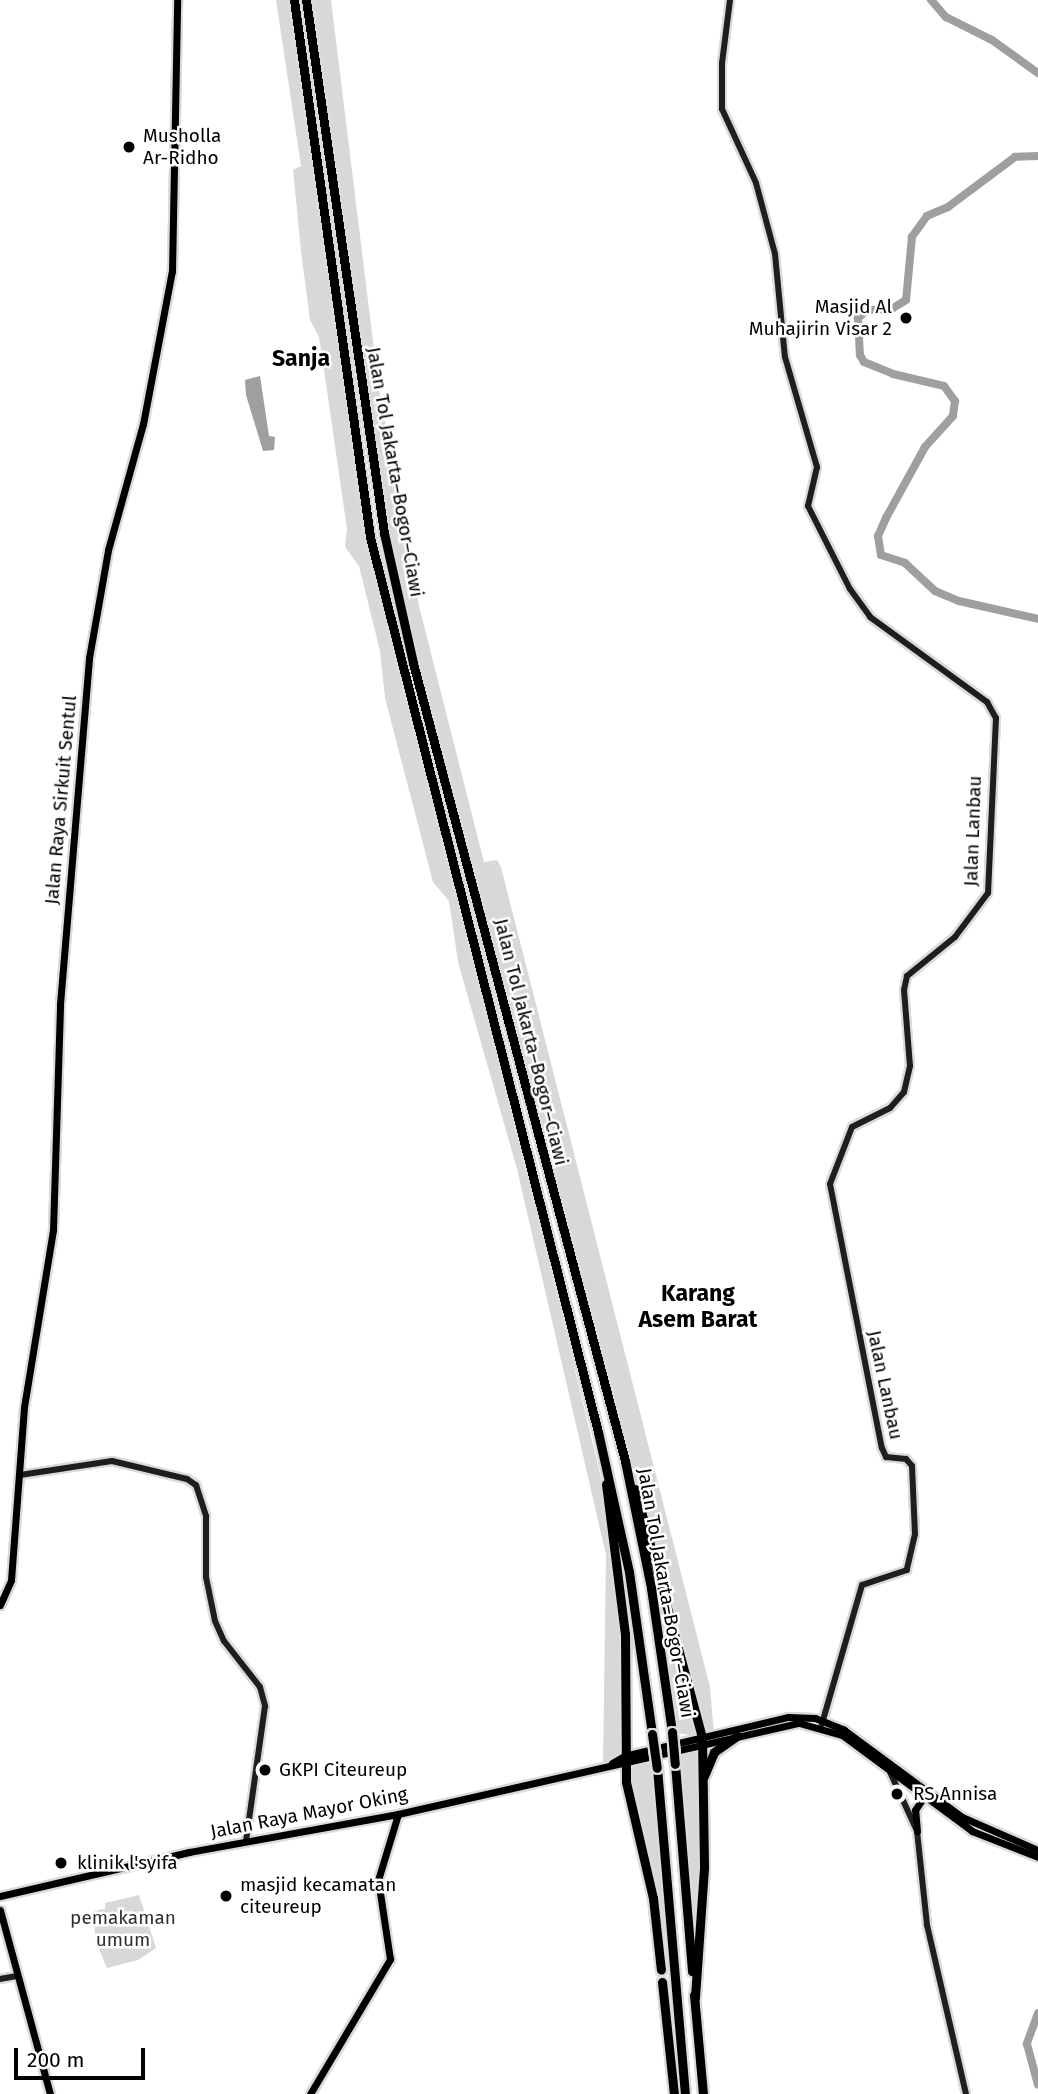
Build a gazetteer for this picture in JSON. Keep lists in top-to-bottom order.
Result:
{
  "streets": {
    "highway": ["Jalan Tol Jakarta–Bogor–Ciawi"],
    "main road": ["Jalan Raya Sirkuit Sentul", "Jalan Raya Mayor Oking"],
    "street": ["Jalan Lanbau"]
  },
  "crossings": [
    ["Jalan Lanbau", "Jalan Raya Mayor Oking"]
  ],
  "districts": ["Sanja", "Karang Asem Barat"],
  "parks": ["pemakaman umum"],
  "places": [
    "Musholla Ar-Ridho",
    "Masjid Al Muhajirin Visar 2",
    "GKPI Citeureup",
    "RS Annisa",
    "klinik l'syifa",
    "masjid kecamatan citeureup"
  ],
  "scale_bar": "200 m"
}
